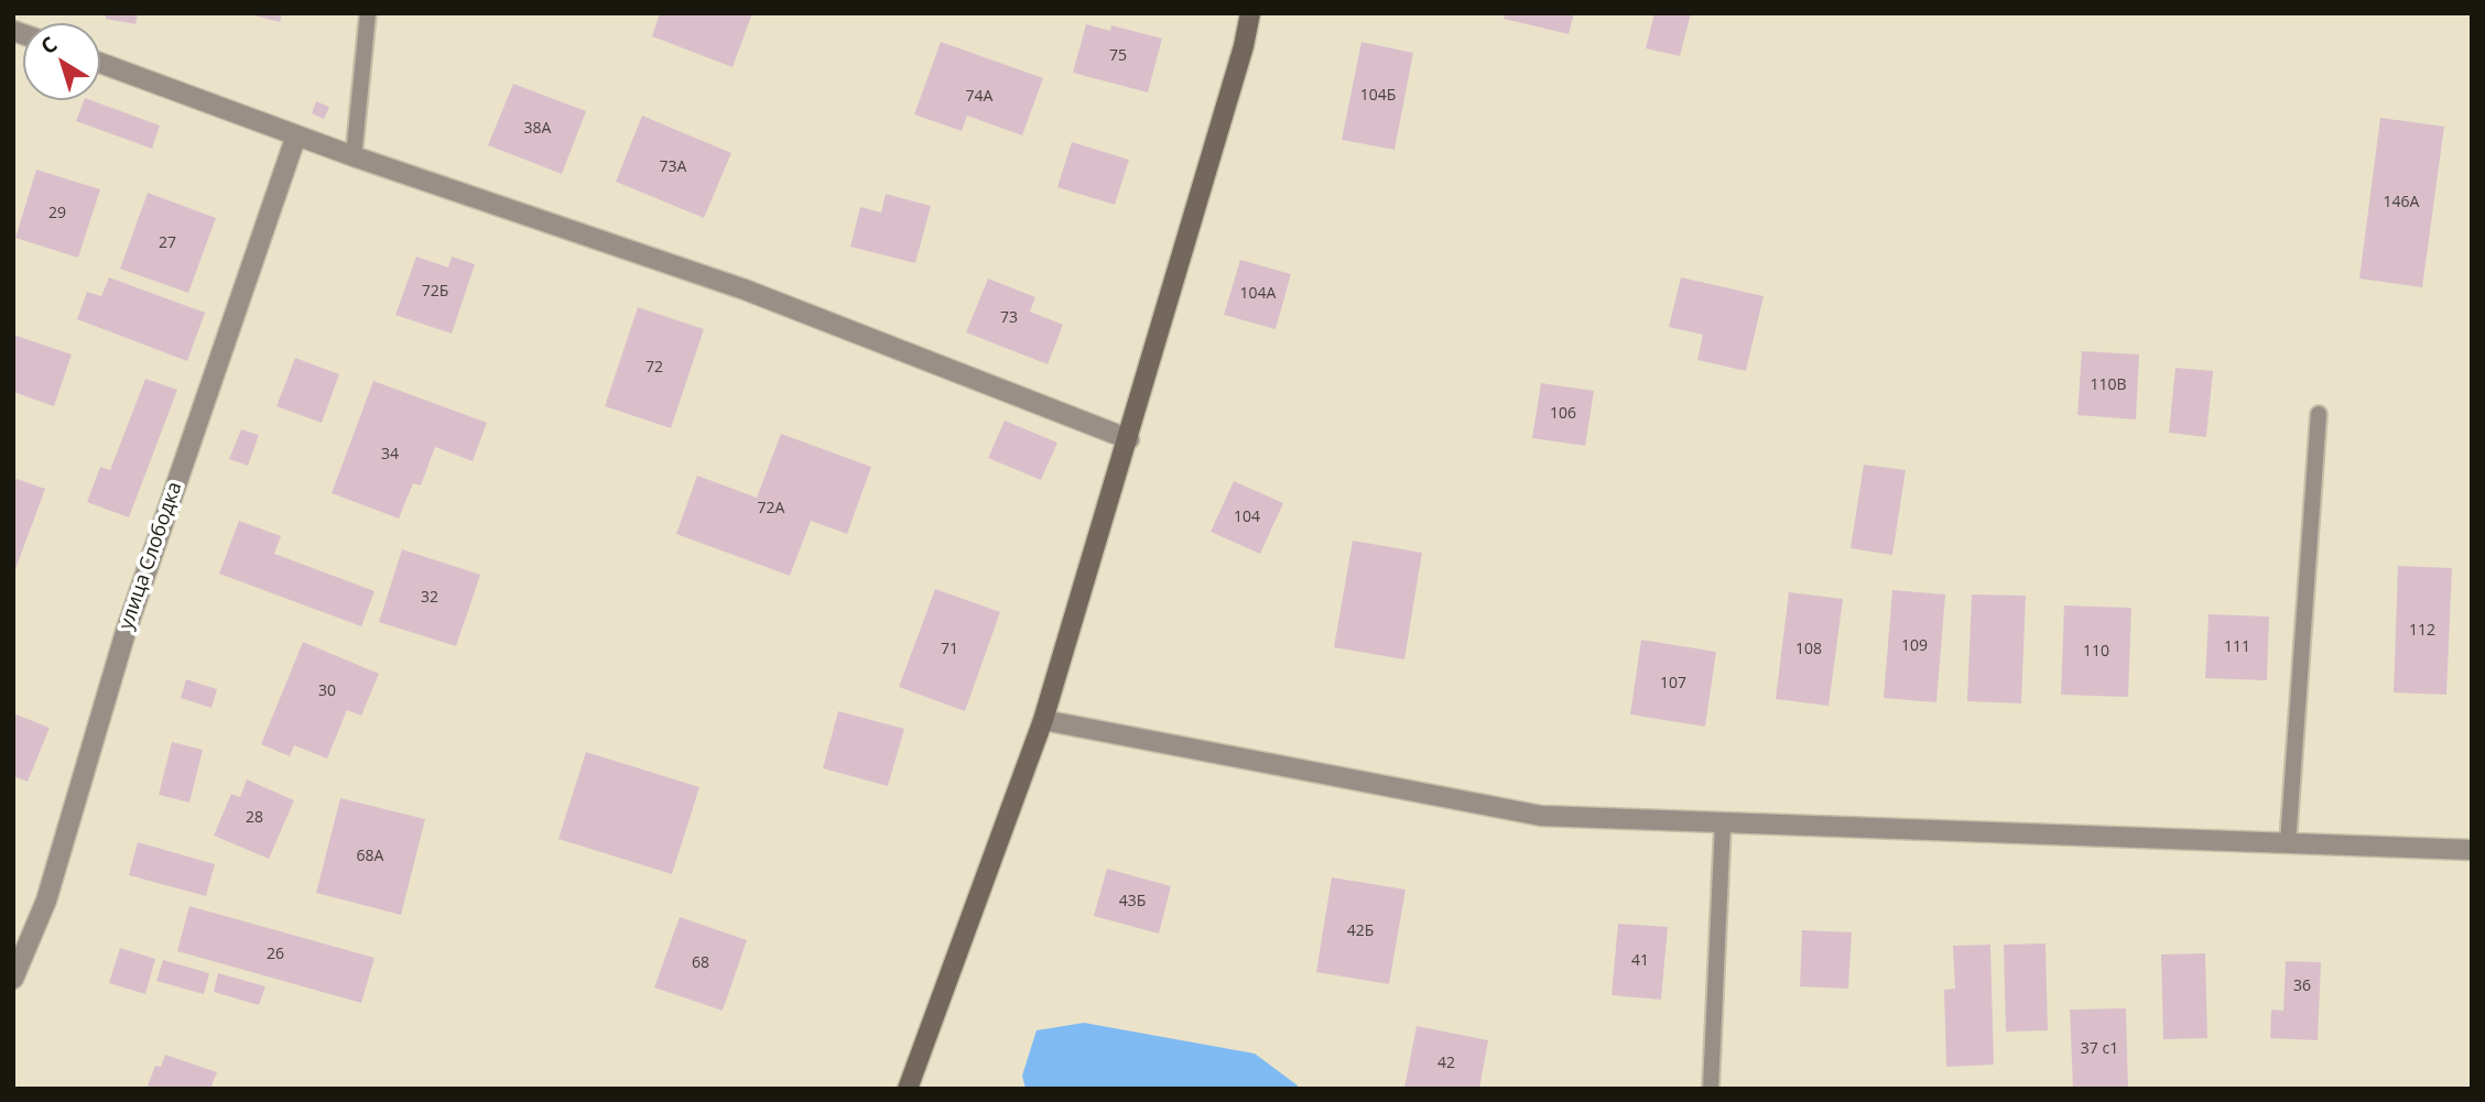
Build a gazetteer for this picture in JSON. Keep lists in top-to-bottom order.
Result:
{
  "streets": {
    "street": ["улица Слободка"]
  },
  "house_numbers": [
    "75",
    "104Б",
    "74А",
    "38А",
    "73А",
    "146А",
    "29",
    "27",
    "72Б",
    "104А",
    "73",
    "72",
    "110В",
    "106",
    "34",
    "72А",
    "104",
    "32",
    "112",
    "109",
    "111",
    "71",
    "108",
    "110",
    "107",
    "30",
    "28",
    "68А",
    "43Б",
    "42Б",
    "26",
    "41",
    "68",
    "36",
    "37 с1",
    "42"
  ],
  "north": "top left"
}
